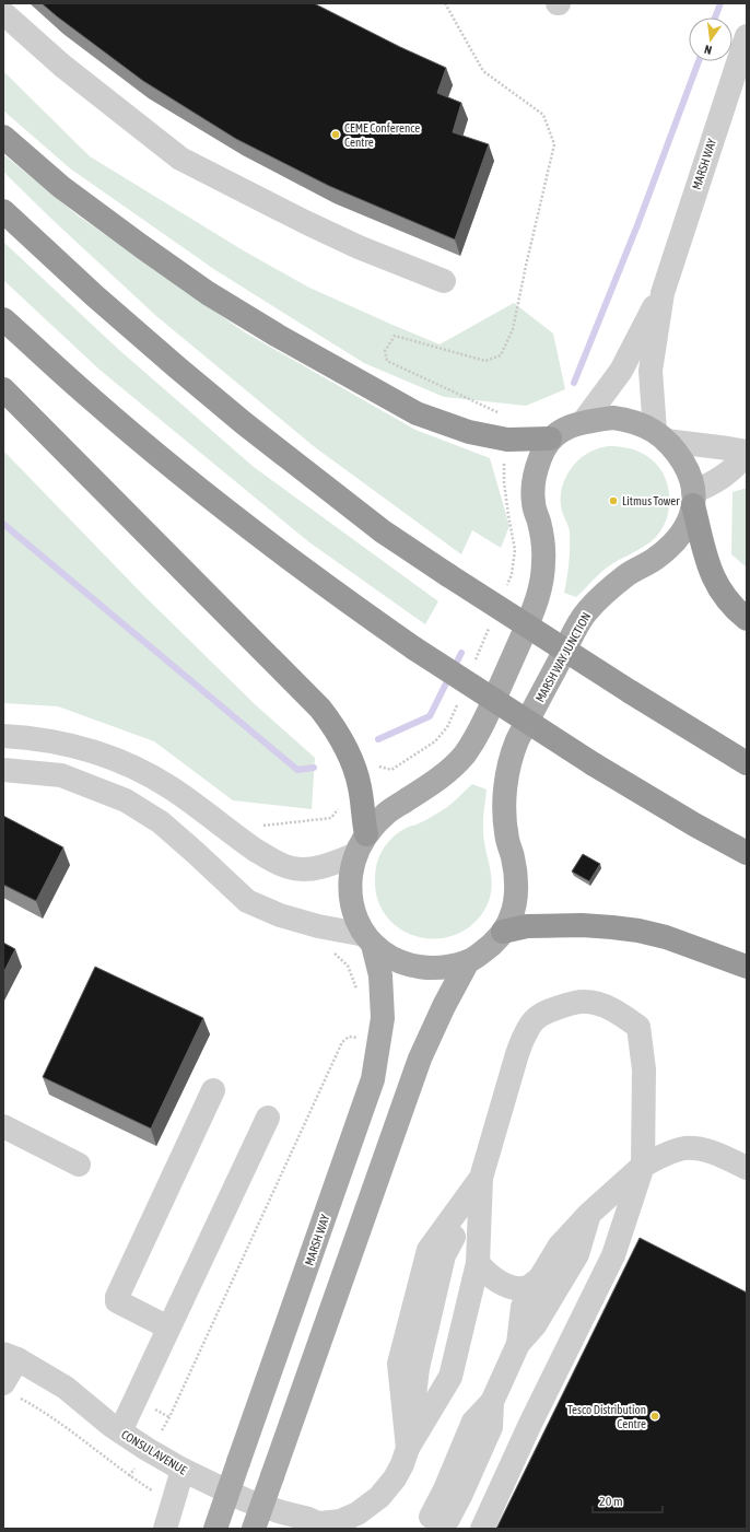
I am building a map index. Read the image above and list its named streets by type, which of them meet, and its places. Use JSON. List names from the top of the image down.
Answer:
{
  "streets": {
    "main road": ["MARSH WAY", "MARSH WAY JUNCTION"],
    "street": ["CONSUL AVENUE"]
  },
  "crossings": [
    ["MARSH WAY", "MARSH WAY JUNCTION"]
  ],
  "places": ["CEME Conference Centre", "Litmus Tower", "Tesco Distribution Centre"],
  "scale_bar": "20 m",
  "north": "bottom"
}
